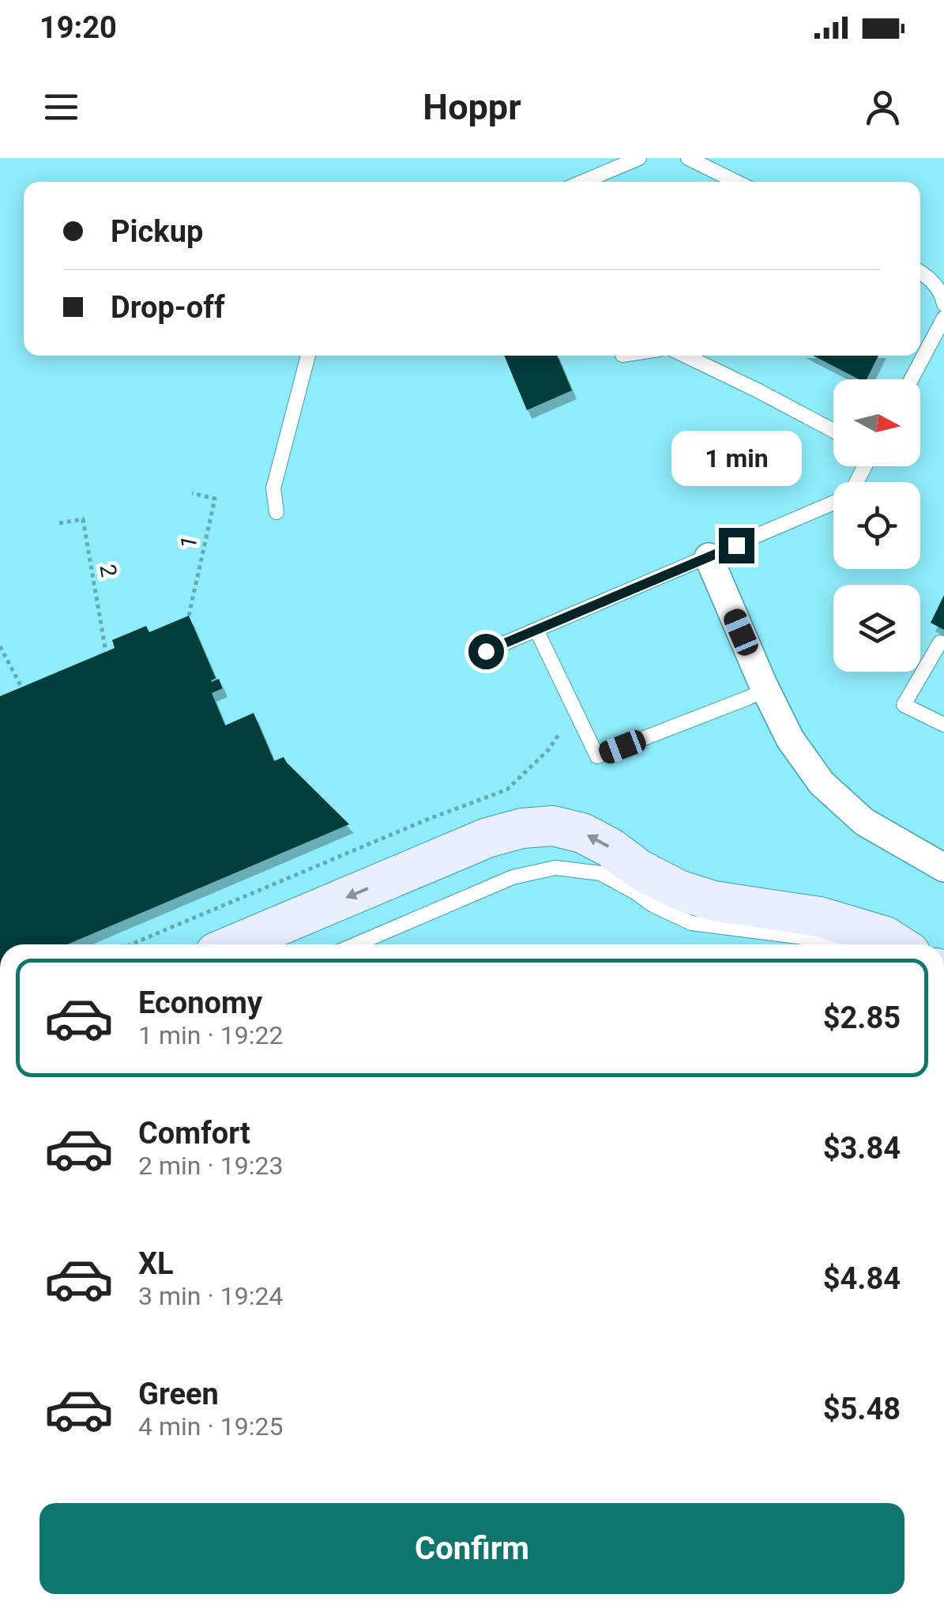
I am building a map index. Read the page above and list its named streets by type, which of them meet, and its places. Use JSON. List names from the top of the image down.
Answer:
{
  "streets": {
    "path": ["1", "2"]
  },
  "north": "right",
  "page": {
    "status": "19:20",
    "header": "Hoppr",
    "banner": ["Pickup", "Drop-off"],
    "bubble": "1 min",
    "list": [
      {
        "name": "Economy",
        "note": "1 min · 19:22",
        "value": "$2.85"
      },
      {
        "name": "Comfort",
        "note": "2 min · 19:23",
        "value": "$3.84"
      },
      {
        "name": "XL",
        "note": "3 min · 19:24",
        "value": "$4.84"
      },
      {
        "name": "Green",
        "note": "4 min · 19:25",
        "value": "$5.48"
      }
    ],
    "buttons": "Confirm"
  }
}
